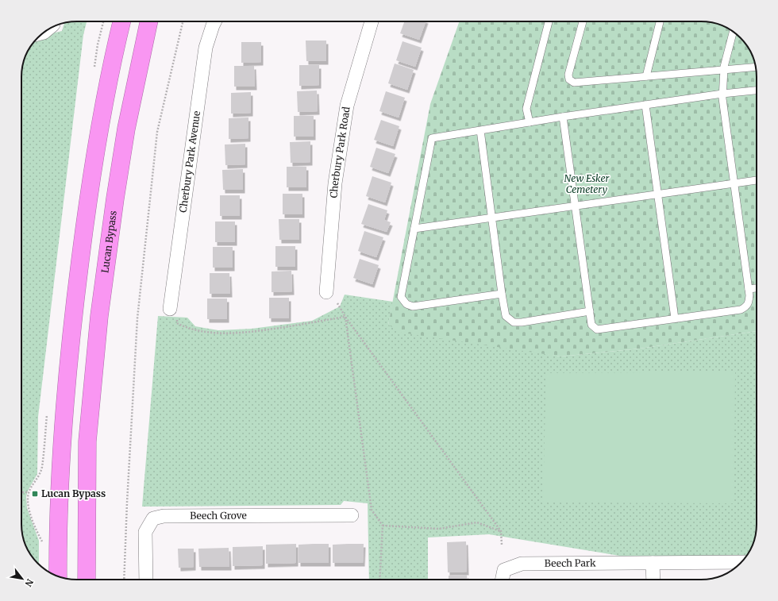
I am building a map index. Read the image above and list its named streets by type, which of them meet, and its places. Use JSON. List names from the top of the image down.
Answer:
{
  "streets": {
    "highway": ["Lucan Bypass"],
    "street": [
      "Cherbury Park Road",
      "Cherbury Park Avenue",
      "Beech Grove",
      "Beech Park"
    ]
  },
  "parks": ["New Esker Cemetery"],
  "places": {
    "transit": ["Lucan Bypass"]
  },
  "north": "bottom right"
}
